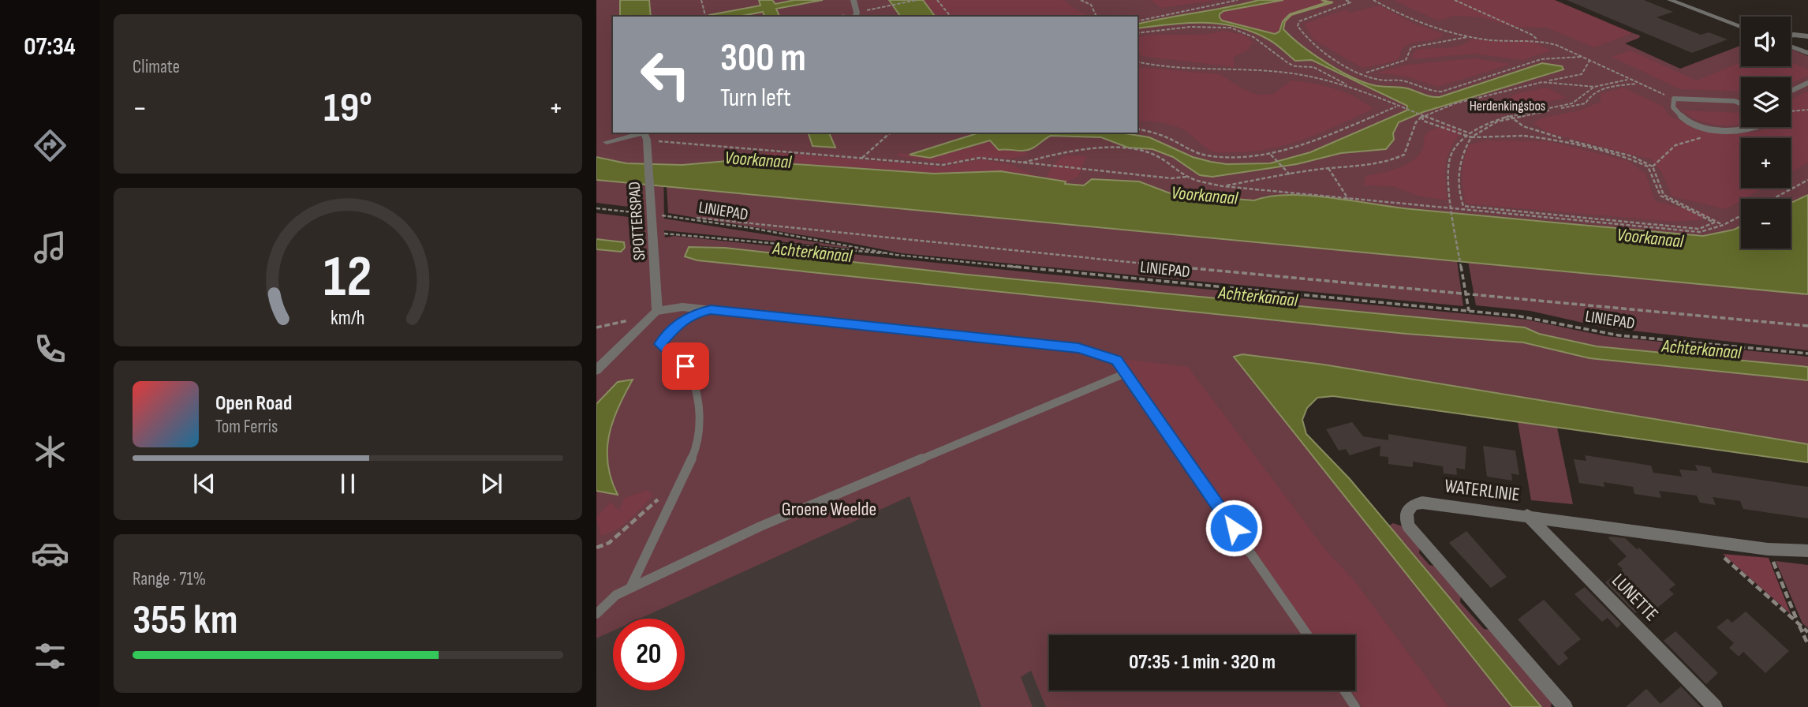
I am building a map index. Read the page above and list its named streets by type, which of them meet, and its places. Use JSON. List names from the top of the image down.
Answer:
{
  "streets": {
    "street": ["SPOTTERSPAD", "WATERLINIE", "LUNETTE"],
    "path": ["LINIEPAD"]
  },
  "crossings": [
    ["WATERLINIE", "LUNETTE"]
  ],
  "water": ["Voorkanaal", "Achterkanaal"],
  "parks": ["Herdenkingsbos", "Groene Weelde"],
  "page": {
    "tabs": "07:34",
    "tile": [
      "Climate",
      ["Range · 71%", "355 km"]
    ],
    "map_buttons": ["+", "−"],
    "turn": ["300 m", "Turn left"],
    "heat": ["−", "19°", "+"],
    "song": ["Open Road", "Tom Ferris"],
    "limit": "20",
    "trip": "07:35 · 1 min · 320 m",
    "gauge": ["12", "km/h"]
  }
}
